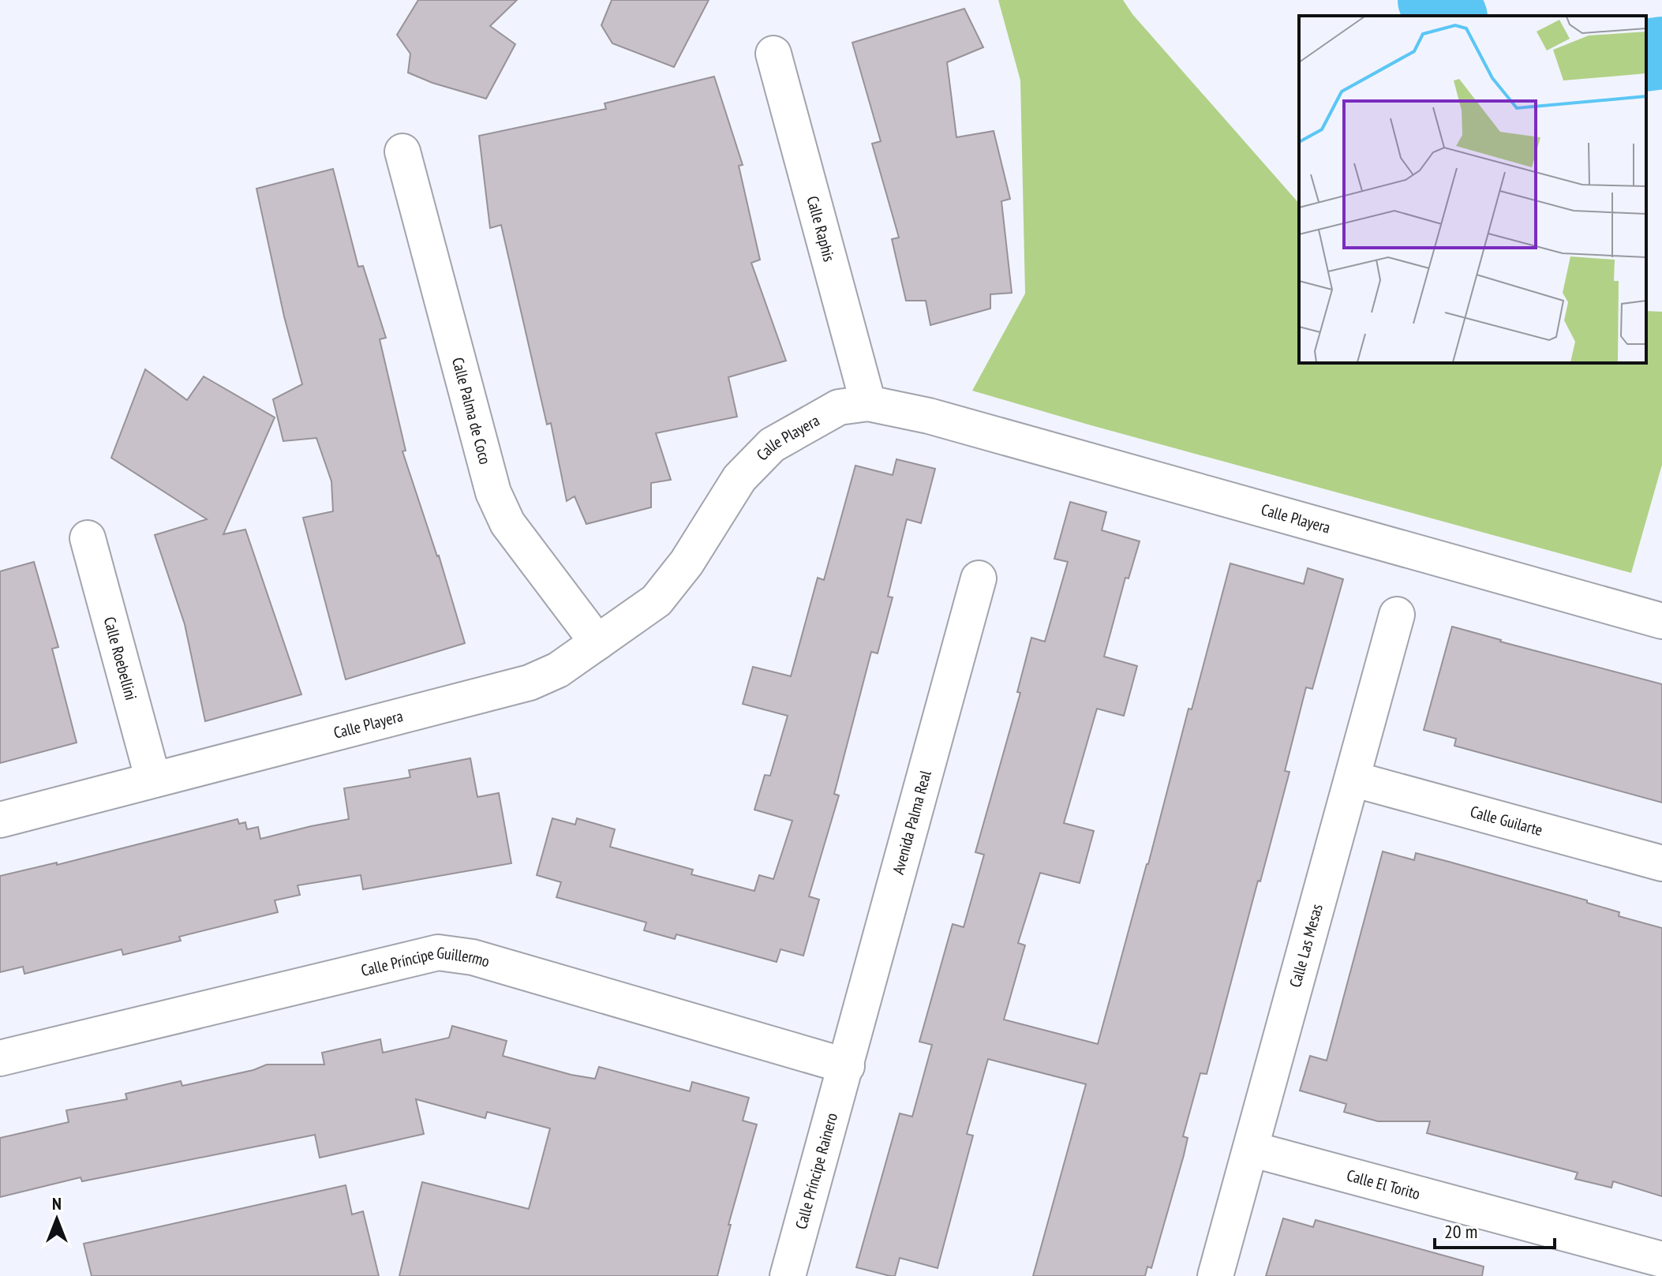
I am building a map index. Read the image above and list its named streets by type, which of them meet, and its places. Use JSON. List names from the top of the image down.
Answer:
{
  "streets": {
    "street": [
      "Calle Raphis",
      "Calle Palma de Coco",
      "Calle Playera",
      "Calle Roebellini",
      "Calle Guilarte",
      "Avenida Palma Real",
      "Calle Las Mesas",
      "Calle Príncipe Guillermo",
      "Calle Príncipe Rainero",
      "Calle El Torito"
    ]
  },
  "crossings": [
    ["Calle Raphis", "Calle Playera"],
    ["Calle Palma de Coco", "Calle Playera"],
    ["Calle Playera", "Calle Roebellini"],
    ["Calle Guilarte", "Calle Las Mesas"],
    ["Avenida Palma Real", "Calle Príncipe Guillermo"],
    ["Avenida Palma Real", "Calle Príncipe Rainero"],
    ["Calle Las Mesas", "Calle El Torito"],
    ["Calle Príncipe Guillermo", "Calle Príncipe Rainero"]
  ],
  "scale_bar": "20 m",
  "north": "top"
}
